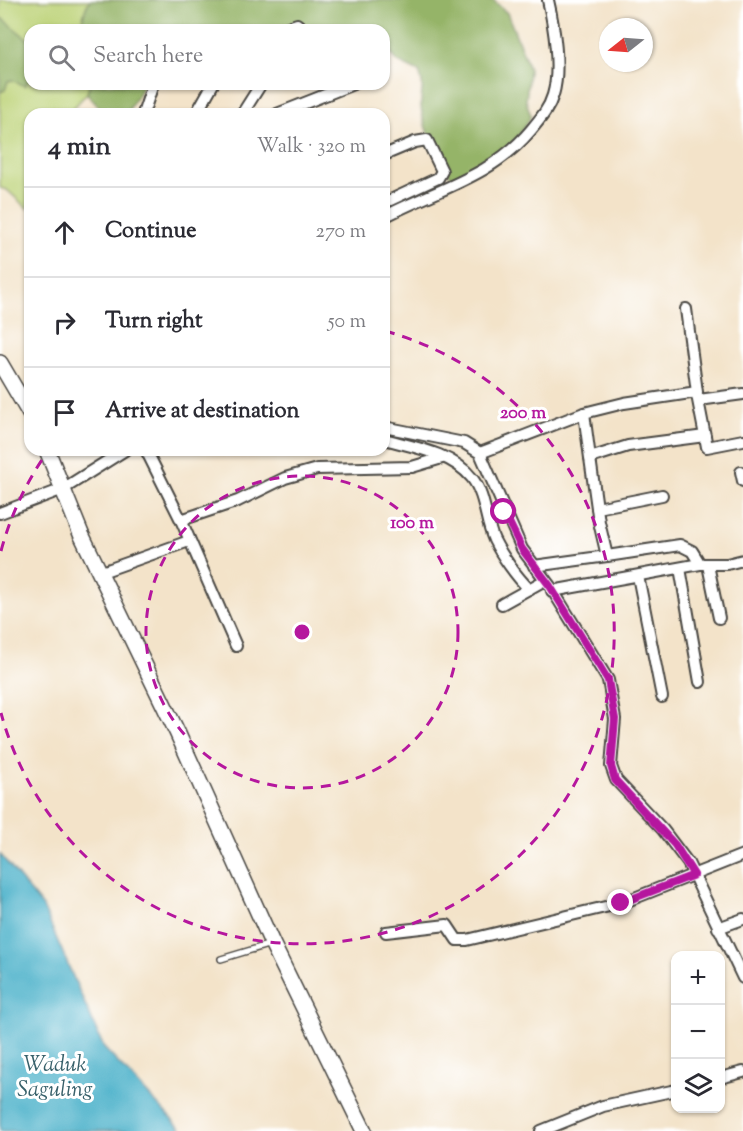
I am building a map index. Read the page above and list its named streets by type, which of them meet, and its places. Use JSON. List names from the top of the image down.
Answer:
{
  "water": ["Waduk Saguling"],
  "north": "left",
  "page": {
    "search": "Search here",
    "heading": ["4 min", "Walk · 320 m"],
    "list": [
      ["Continue", "270 m"],
      ["Turn right", "50 m"],
      "Arrive at destination"
    ],
    "map_buttons": ["+", "−"]
  },
  "rings": ["200 m", "100 m"]
}
